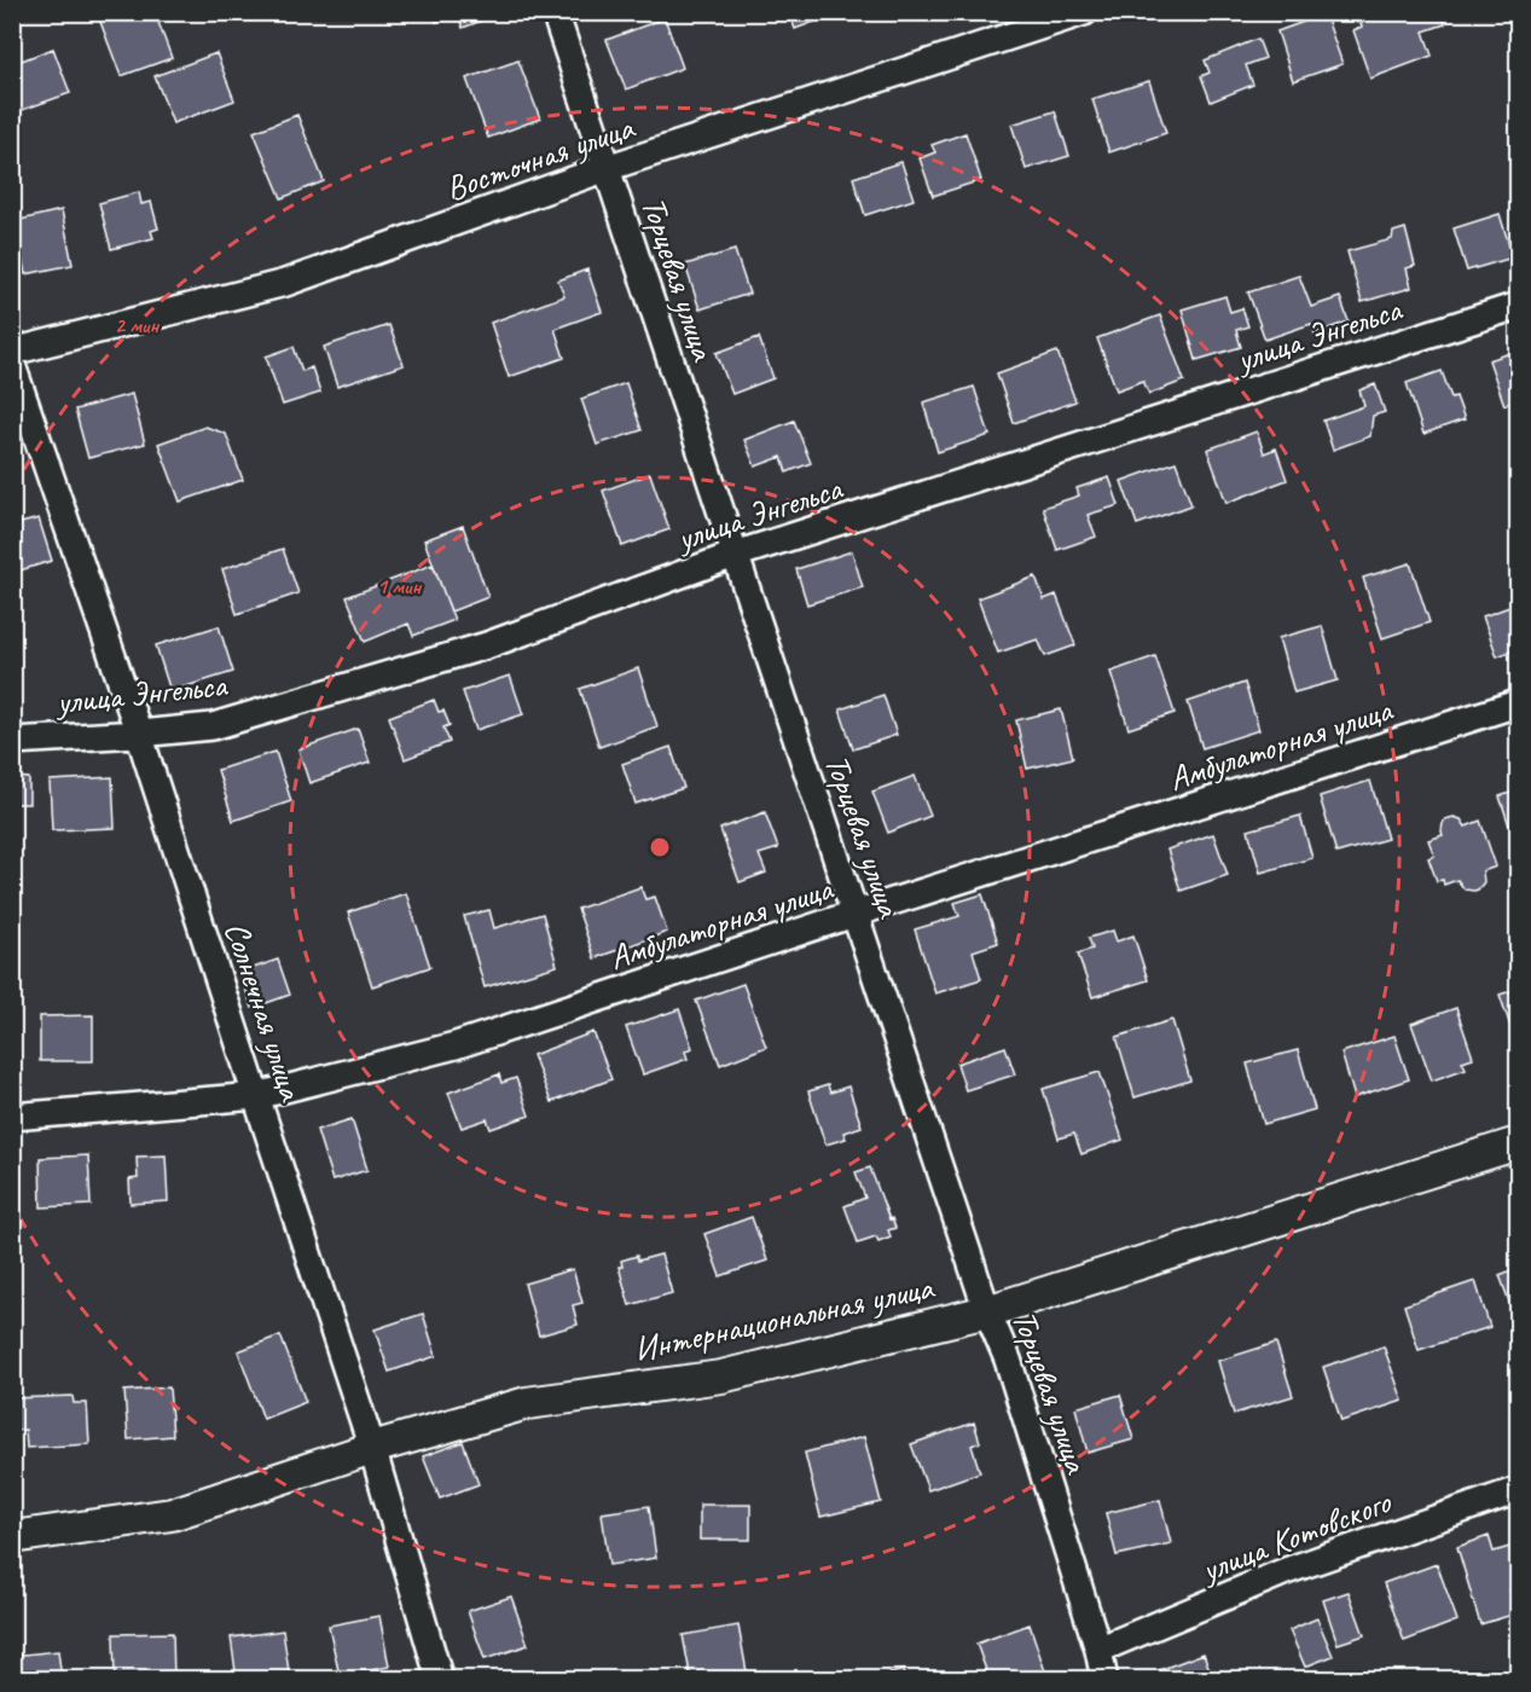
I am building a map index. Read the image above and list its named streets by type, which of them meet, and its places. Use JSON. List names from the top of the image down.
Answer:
{
  "streets": {
    "street": [
      "Восточная улица",
      "Торцевая улица",
      "улица Энгельса",
      "Амбулаторная улица",
      "Солнечная улица",
      "Интернациональная улица",
      "улица Котовского"
    ]
  },
  "crossings": [
    ["Восточная улица", "Торцевая улица"],
    ["Торцевая улица", "улица Энгельса"],
    ["Торцевая улица", "Амбулаторная улица"],
    ["Торцевая улица", "Интернациональная улица"],
    ["Торцевая улица", "улица Котовского"],
    ["улица Энгельса", "Солнечная улица"],
    ["Амбулаторная улица", "Солнечная улица"],
    ["Солнечная улица", "Интернациональная улица"]
  ],
  "rings": ["2 мин", "1 мин"]
}
